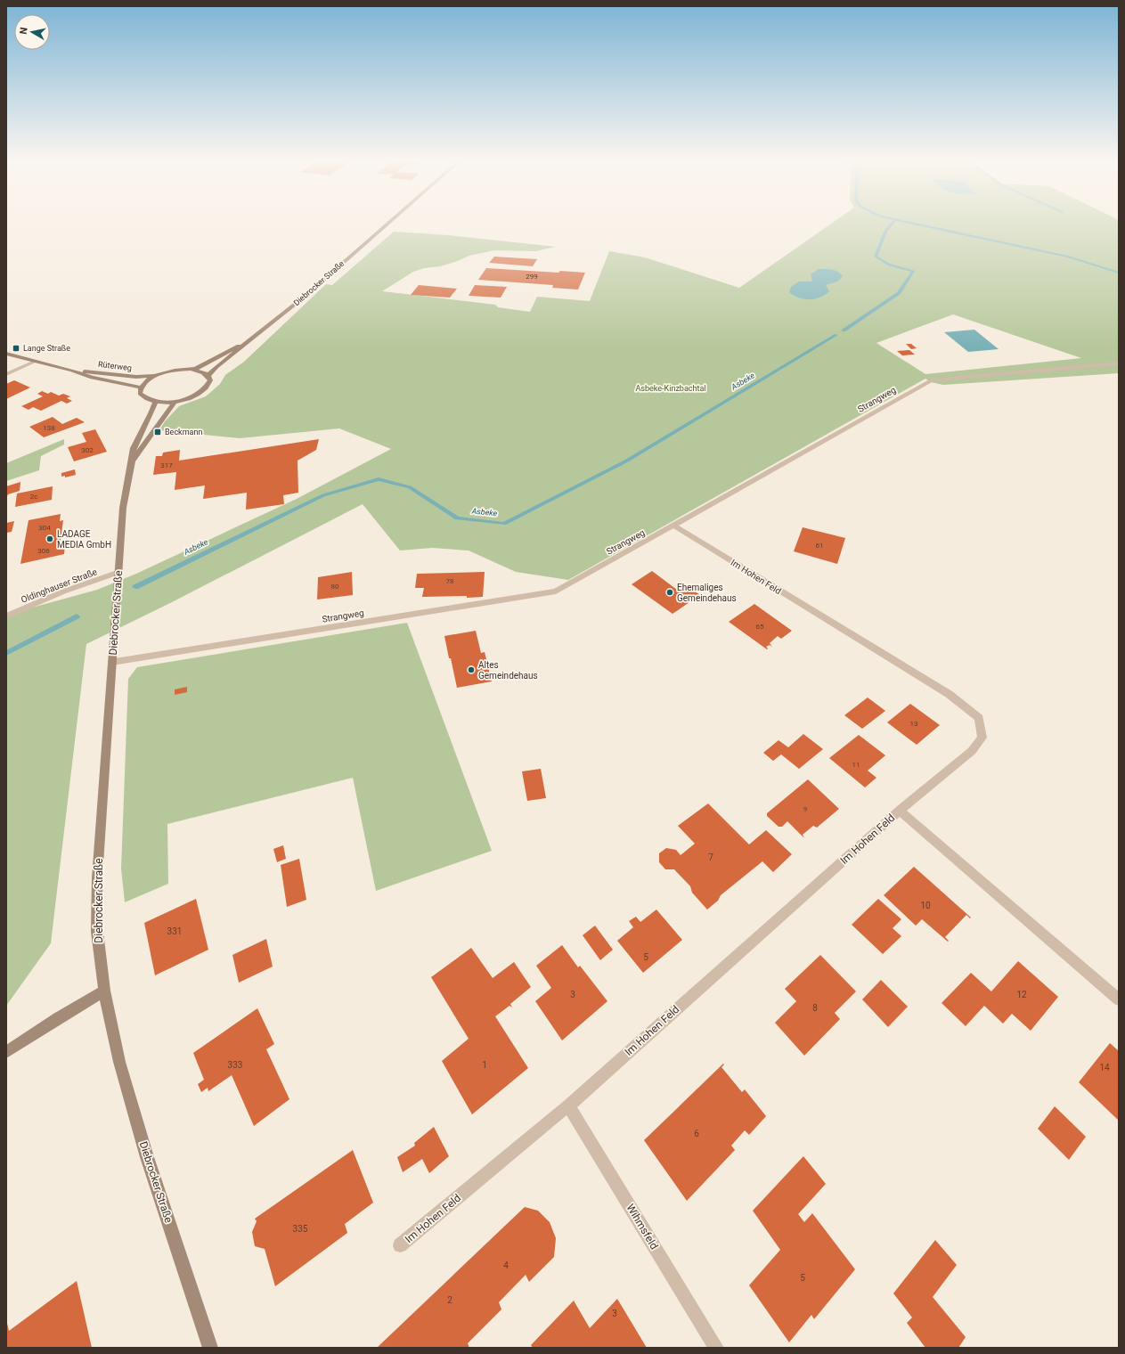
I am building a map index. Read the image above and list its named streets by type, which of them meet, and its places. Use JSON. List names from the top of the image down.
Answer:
{
  "streets": {
    "main road": ["Diebrocker Straße", "Rüterweg"],
    "street": [
      "Strangweg",
      "Im Hohen Feld",
      "Oldinghauser Straße",
      "Wihmsfeld"
    ]
  },
  "crossings": [
    ["Diebrocker Straße", "Strangweg"],
    ["Diebrocker Straße", "Oldinghauser Straße"],
    ["Strangweg", "Im Hohen Feld"],
    ["Im Hohen Feld", "Wihmsfeld"]
  ],
  "water": ["Asbeke"],
  "parks": ["Asbeke-Kinzbachtal"],
  "places": {
    "transit": ["Lange Straße", "Beckmann"],
    "other": ["LADAGE MEDIA GmbH", "Ehemaliges Gemeindehaus", "Altes Gemeindehaus"]
  },
  "house_numbers": [
    "299",
    "138",
    "302",
    "317",
    "2c",
    "304",
    "61",
    "306",
    "78",
    "80",
    "65",
    "13",
    "11",
    "9",
    "7",
    "10",
    "331",
    "5",
    "3",
    "12",
    "8",
    "333",
    "1",
    "14",
    "6",
    "335",
    "4",
    "5",
    "2",
    "3"
  ],
  "north": "left"
}
